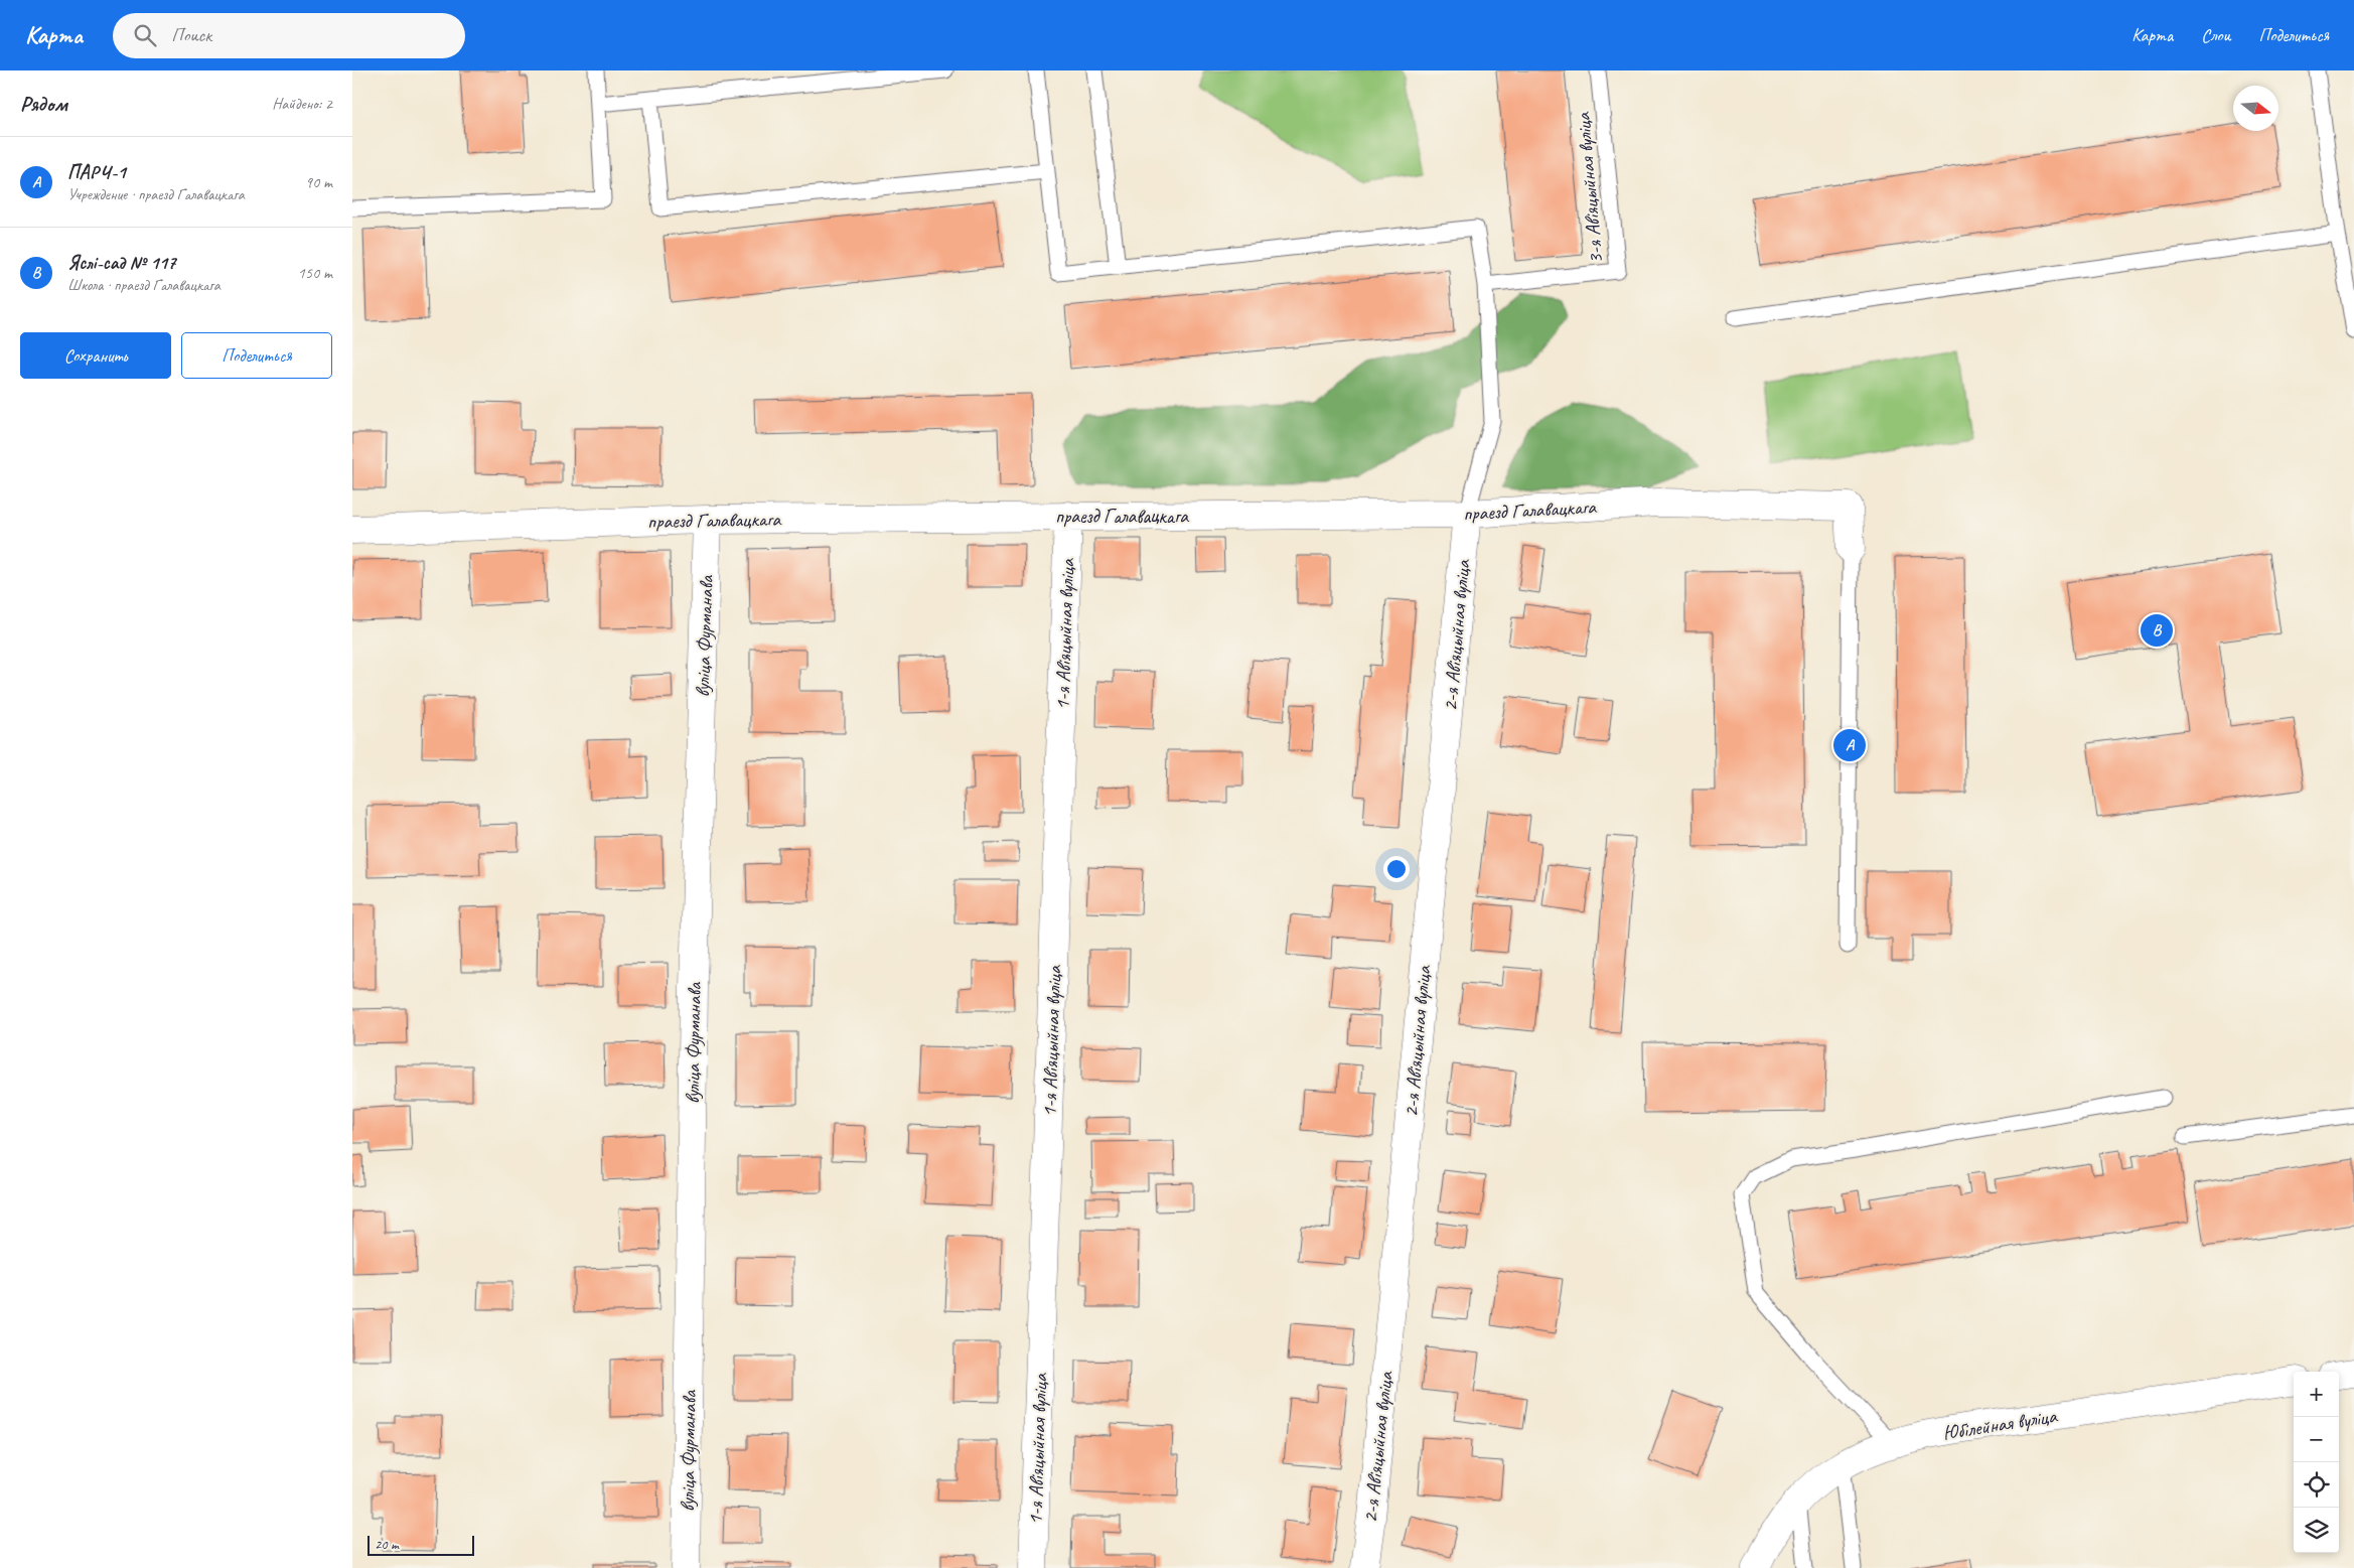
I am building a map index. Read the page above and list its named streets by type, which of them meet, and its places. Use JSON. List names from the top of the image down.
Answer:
{
  "streets": {
    "street": [
      "праезд Галавацкага",
      "1-я Авіяцыйная вуліца",
      "2-я Авіяцыйная вуліца",
      "вуліца Фурманава",
      "Юбілейная вуліца"
    ],
    "lane": ["3-я Авіяцыйная вуліца"]
  },
  "crossings": [
    ["праезд Галавацкага", "1-я Авіяцыйная вуліца"],
    ["праезд Галавацкага", "2-я Авіяцыйная вуліца"],
    ["праезд Галавацкага", "вуліца Фурманава"]
  ],
  "scale_bar": "20 m",
  "north": "right",
  "page": {
    "header": "Карта",
    "search": "Поиск",
    "nav": ["Карта", "Слои", "Поделиться"],
    "heading": ["Рядом", "Найдено: 2"],
    "list": [
      {
        "mark": "A",
        "name": "ПАРЧ-1",
        "note": "Учреждение · праезд Галавацкага",
        "value": "90 m"
      },
      {
        "mark": "B",
        "name": "Яслі-сад № 117",
        "note": "Школа · праезд Галавацкага",
        "value": "150 m"
      }
    ],
    "buttons": ["Сохранить", "Поделиться"],
    "pins": ["B", "A"],
    "map_buttons": ["+", "−"],
    "scale": "20 m"
  }
}
